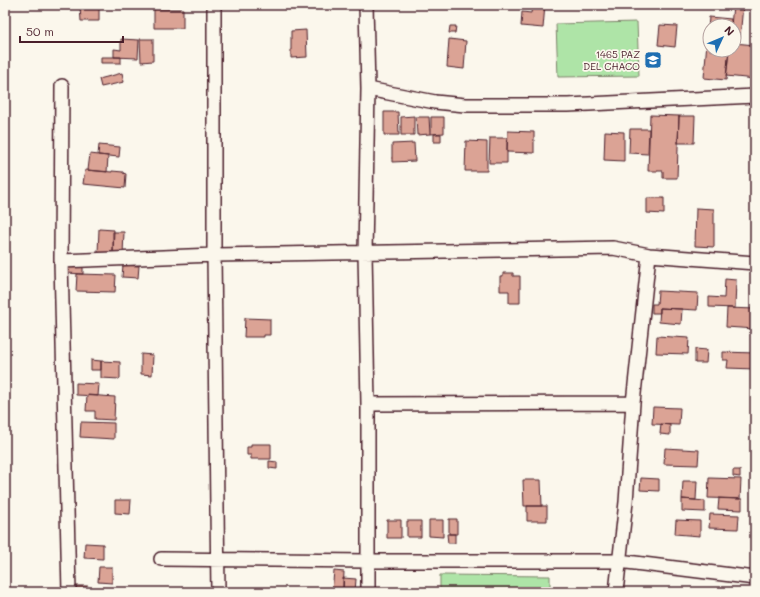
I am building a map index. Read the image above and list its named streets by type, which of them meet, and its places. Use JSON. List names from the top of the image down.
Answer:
{
  "places": {
    "school or university": ["1465 PAZ DEL CHACO"]
  },
  "scale_bar": "50 m",
  "north": "top right"
}
